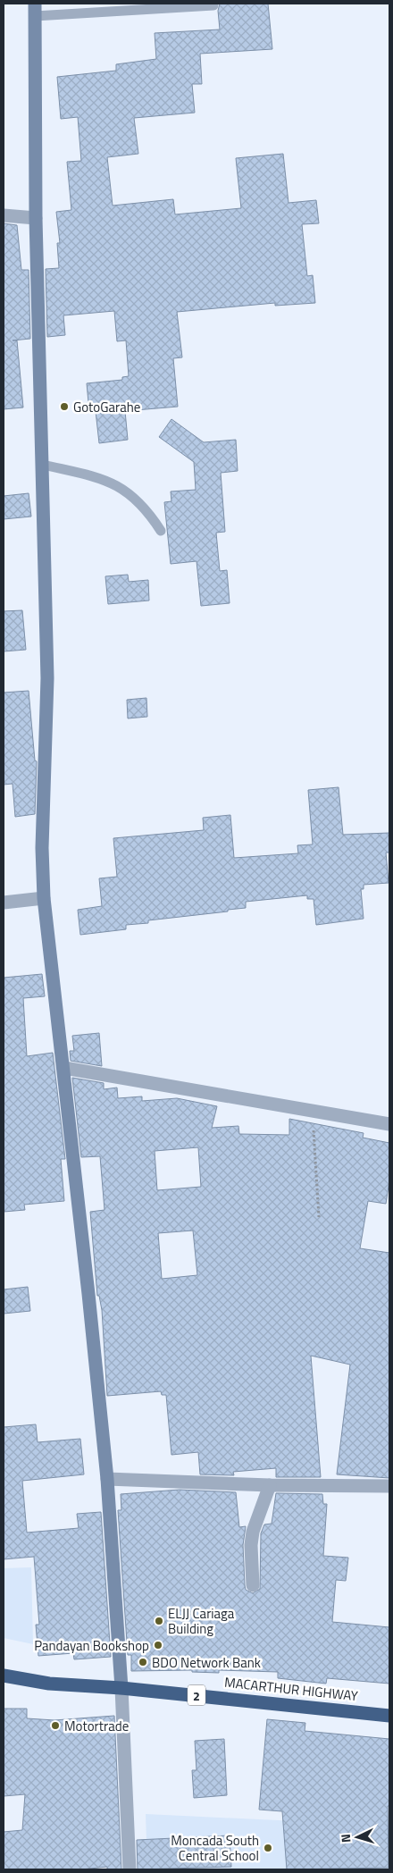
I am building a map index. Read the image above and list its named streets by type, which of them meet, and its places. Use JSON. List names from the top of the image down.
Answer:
{
  "streets": {
    "highway": ["MACARTHUR HIGHWAY", "2"]
  },
  "places": [
    "GotoGarahe",
    "ELJJ Cariaga Building",
    "Pandayan Bookshop",
    "BDO Network Bank",
    "Motortrade",
    "Moncada South Central School"
  ],
  "north": "left"
}
